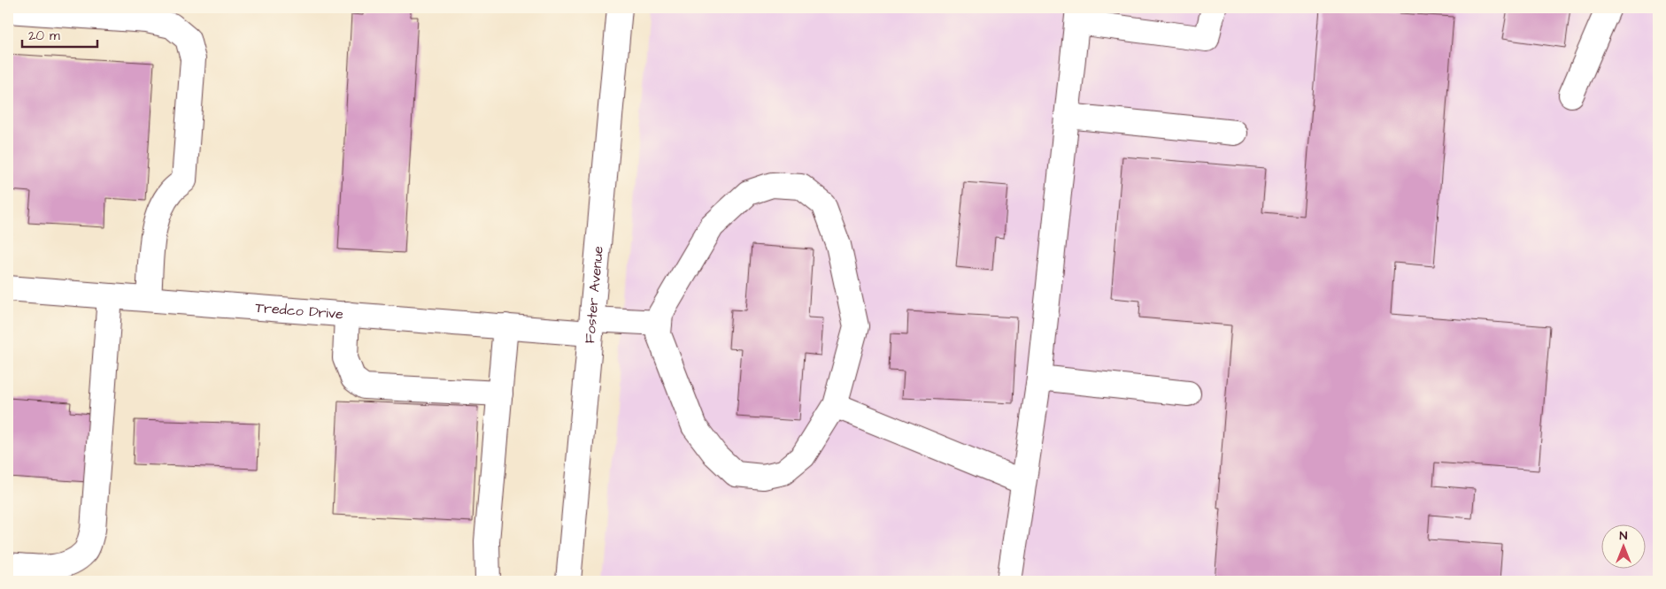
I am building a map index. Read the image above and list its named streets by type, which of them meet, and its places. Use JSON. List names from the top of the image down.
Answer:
{
  "streets": {
    "street": ["Foster Avenue", "Tredco Drive"]
  },
  "crossings": [
    ["Foster Avenue", "Tredco Drive"]
  ],
  "scale_bar": "20 m",
  "north": "top"
}
